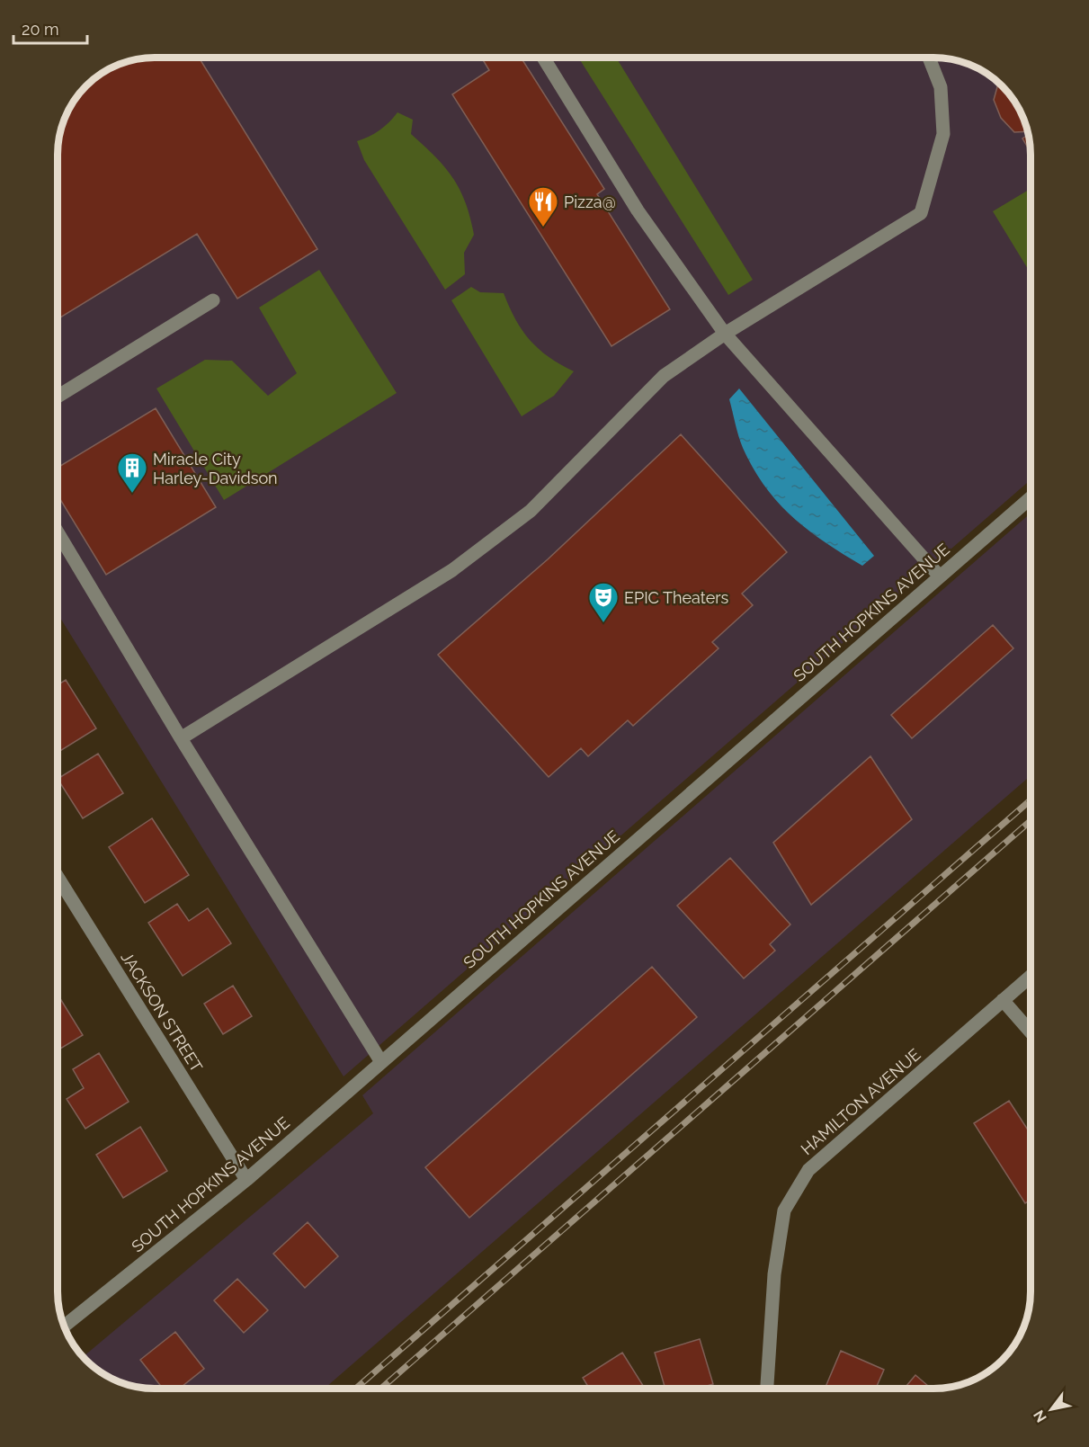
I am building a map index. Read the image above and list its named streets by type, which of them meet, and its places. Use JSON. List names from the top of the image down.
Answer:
{
  "streets": {
    "street": ["SOUTH HOPKINS AVENUE", "JACKSON STREET", "HAMILTON AVENUE"]
  },
  "crossings": [
    ["SOUTH HOPKINS AVENUE", "JACKSON STREET"]
  ],
  "places": {
    "restaurant": ["Pizza@"],
    "building": ["Miracle City Harley-Davidson"],
    "theatre": ["EPIC Theaters"]
  },
  "scale_bar": "20 m",
  "north": "bottom left"
}
